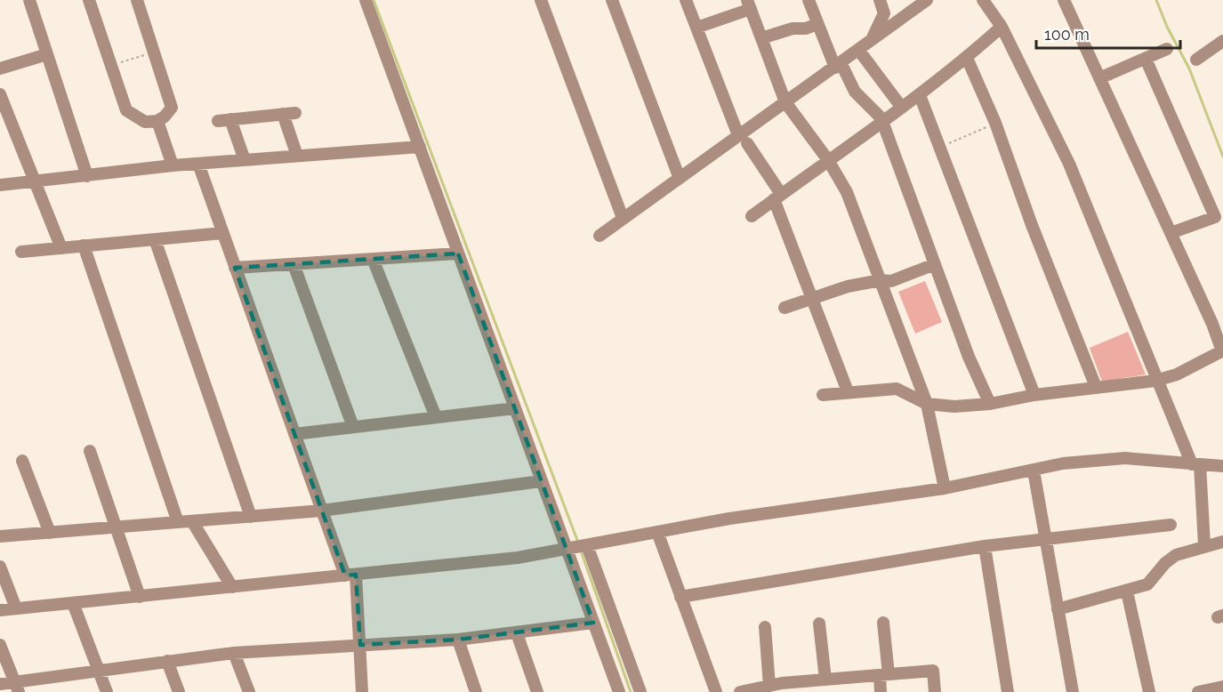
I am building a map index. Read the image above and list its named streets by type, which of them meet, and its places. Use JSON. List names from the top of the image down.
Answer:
{
  "scale_bar": "100 m"
}
